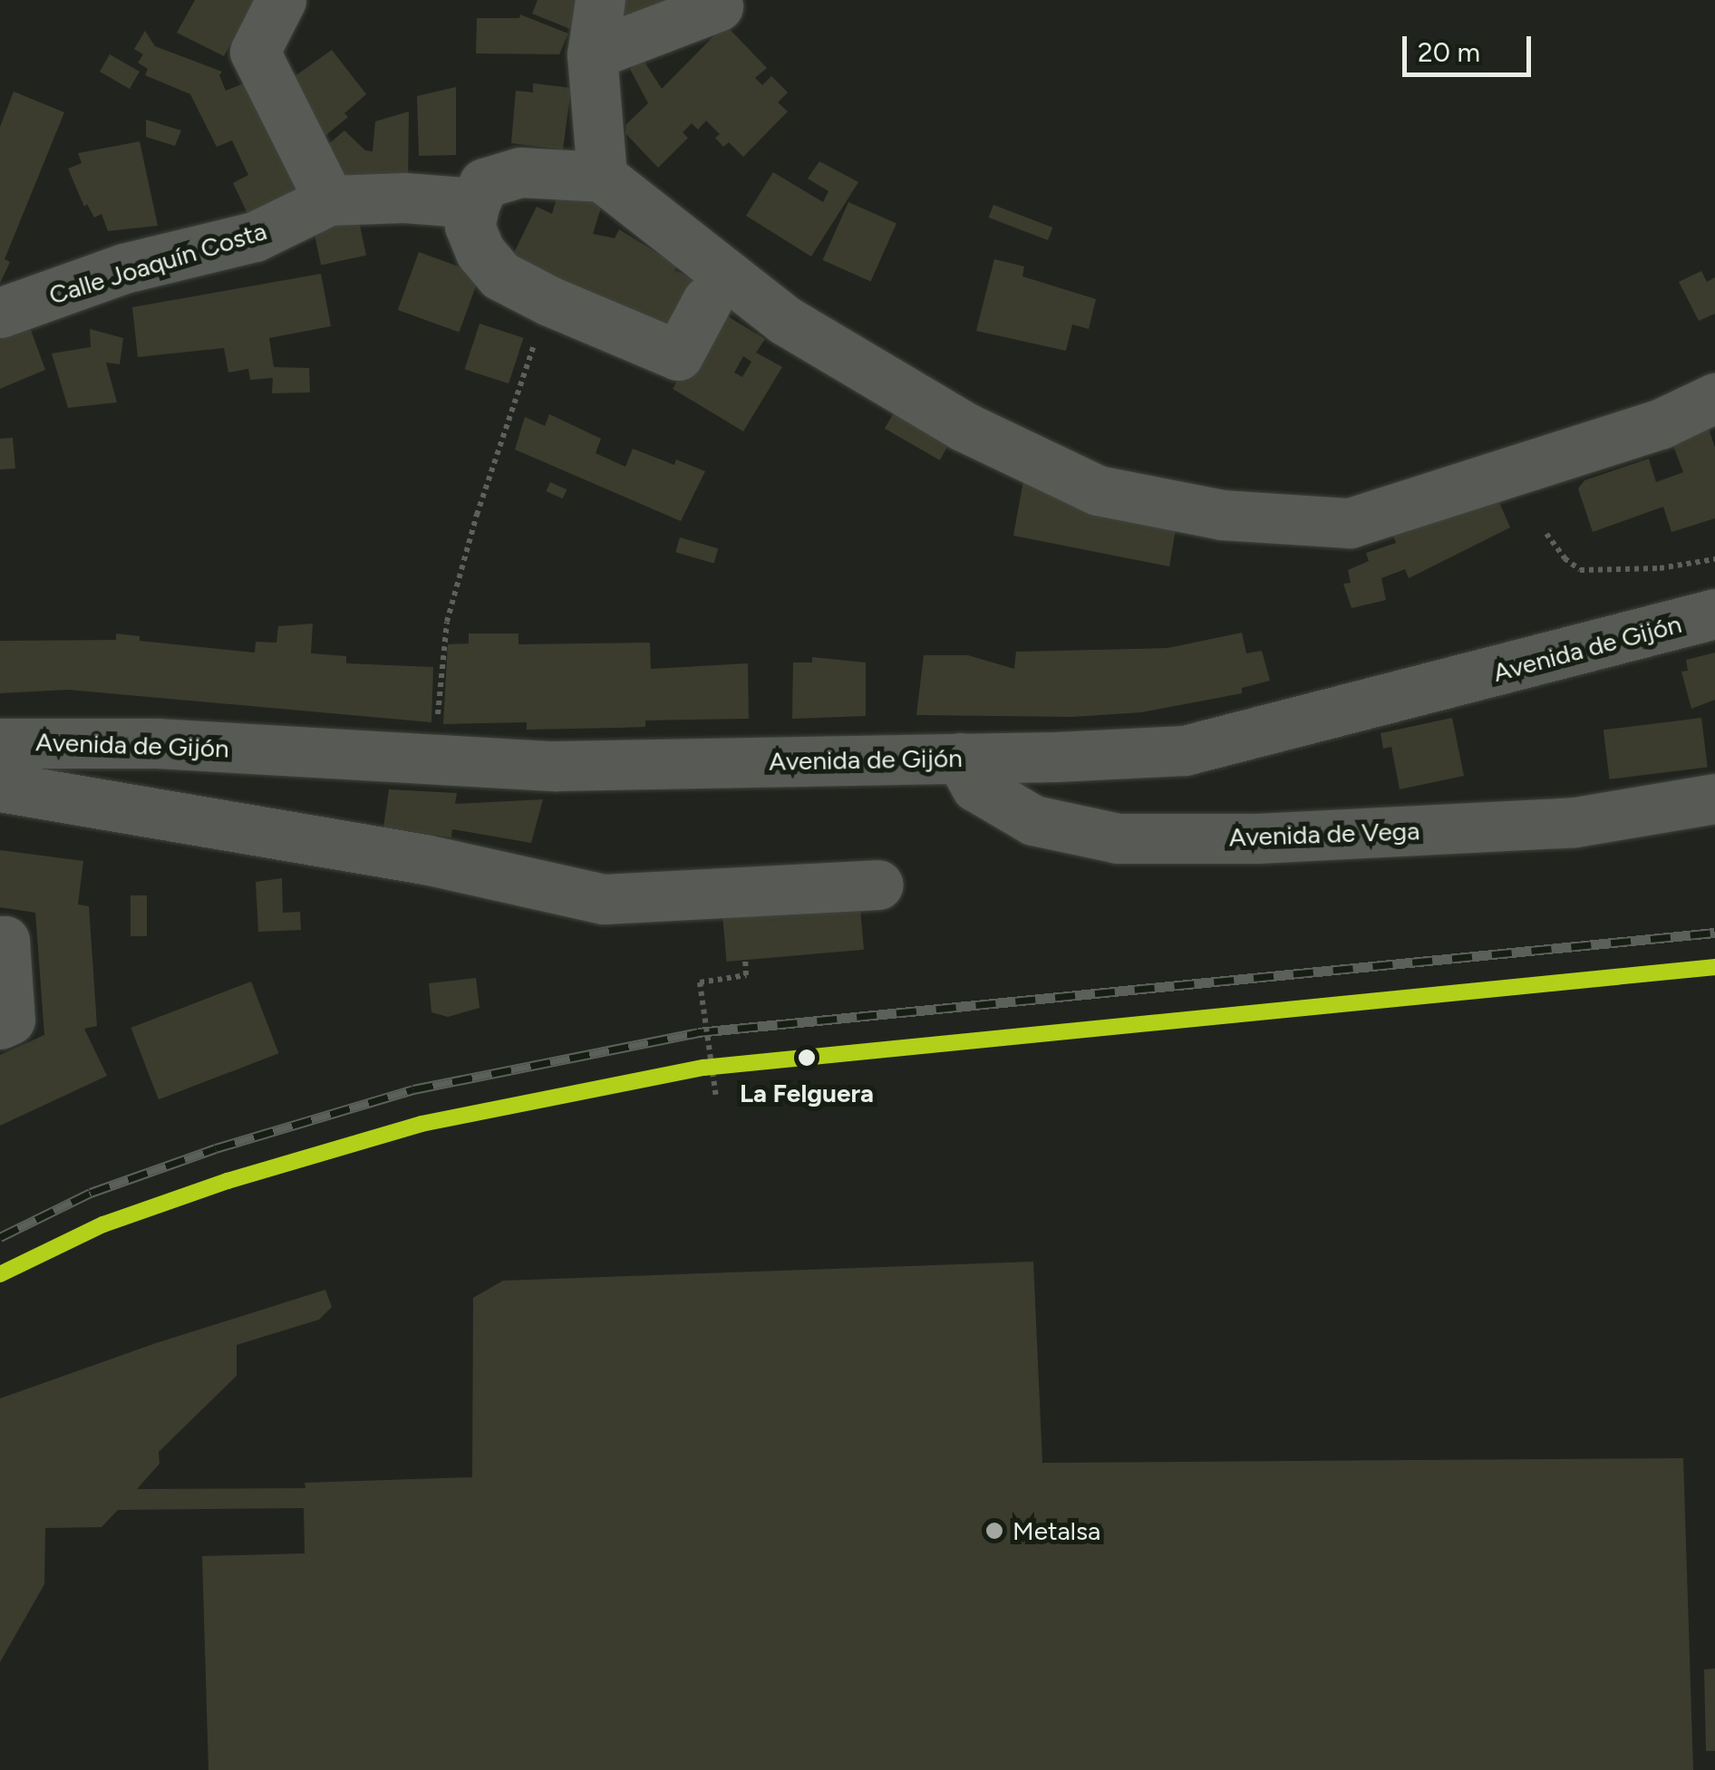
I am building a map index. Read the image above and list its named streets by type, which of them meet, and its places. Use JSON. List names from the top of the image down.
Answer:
{
  "streets": {
    "street": ["Calle Joaquín Costa", "Avenida de Gijón", "Avenida de Vega"]
  },
  "crossings": [
    ["Avenida de Gijón", "Avenida de Vega"]
  ],
  "places": ["La Felguera", "Metalsa"],
  "scale_bar": "20 m"
}
